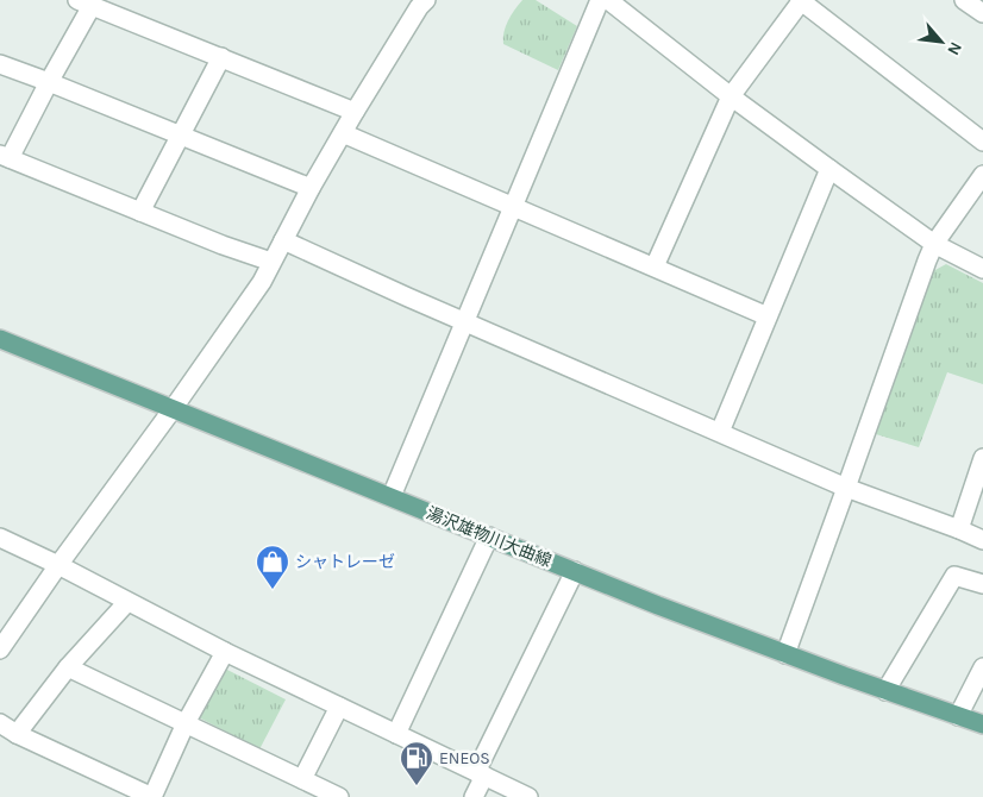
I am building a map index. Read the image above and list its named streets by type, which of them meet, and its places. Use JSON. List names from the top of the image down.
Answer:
{
  "streets": {
    "main road": ["湯沢雄物川大曲線"]
  },
  "places": {
    "shop": ["シャトレーゼ"],
    "fuel station": ["ENEOS"]
  },
  "north": "bottom right"
}
